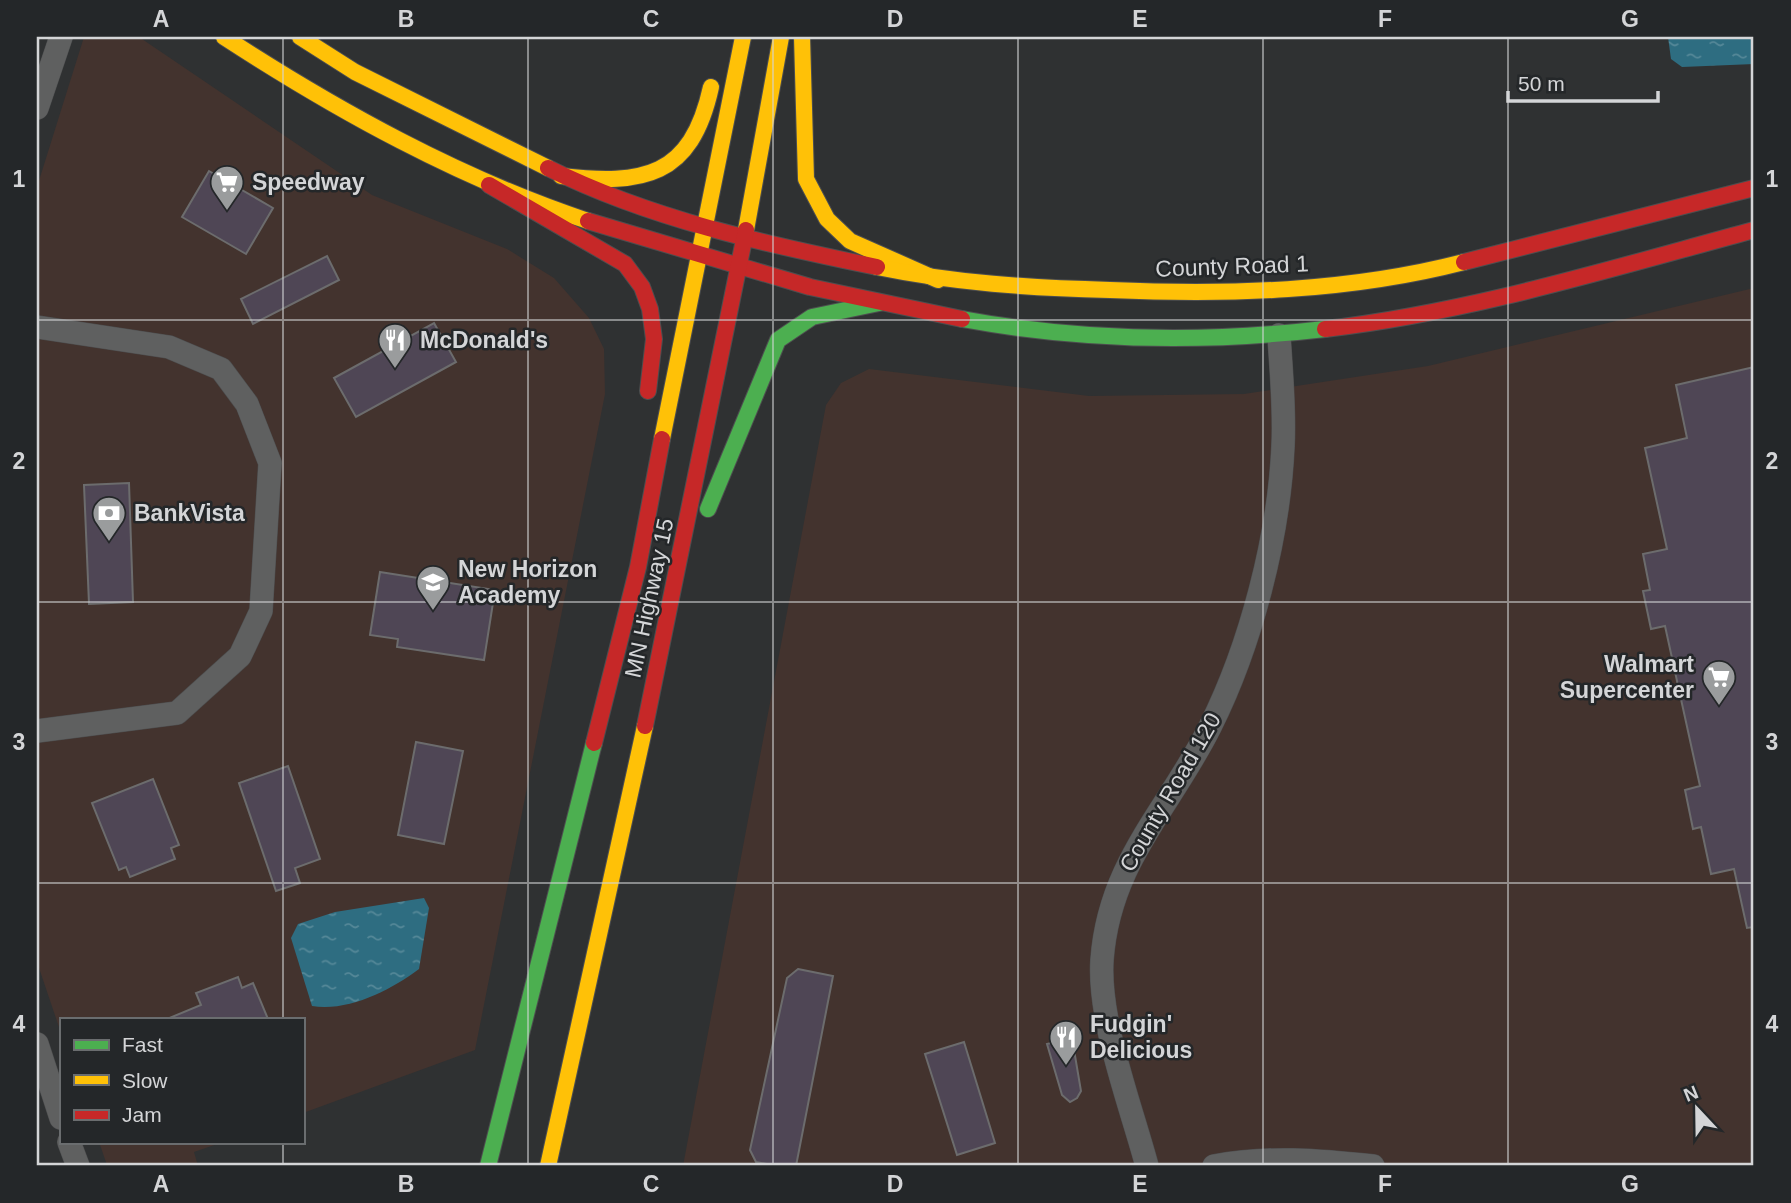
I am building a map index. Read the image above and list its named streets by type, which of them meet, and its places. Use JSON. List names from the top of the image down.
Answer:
{
  "streets": {
    "main road": ["County Road 1", "MN Highway 15"],
    "street": ["County Road 120"]
  },
  "crossings": [
    ["County Road 1", "MN Highway 15"]
  ],
  "places": {
    "supermarket": ["Speedway", "Walmart Supercenter"],
    "restaurant": ["McDonald's", "Fudgin' Delicious"],
    "bank": ["BankVista"],
    "school or university": ["New Horizon Academy"]
  },
  "legend": ["Fast", "Slow", "Jam"],
  "scale_bar": "50 m",
  "north": "top",
  "grid": {
    "columns": [
      "A",
      "B",
      "C",
      "D",
      "E",
      "F",
      "G"
    ],
    "rows": [
      "1",
      "2",
      "3",
      "4"
    ]
  }
}
